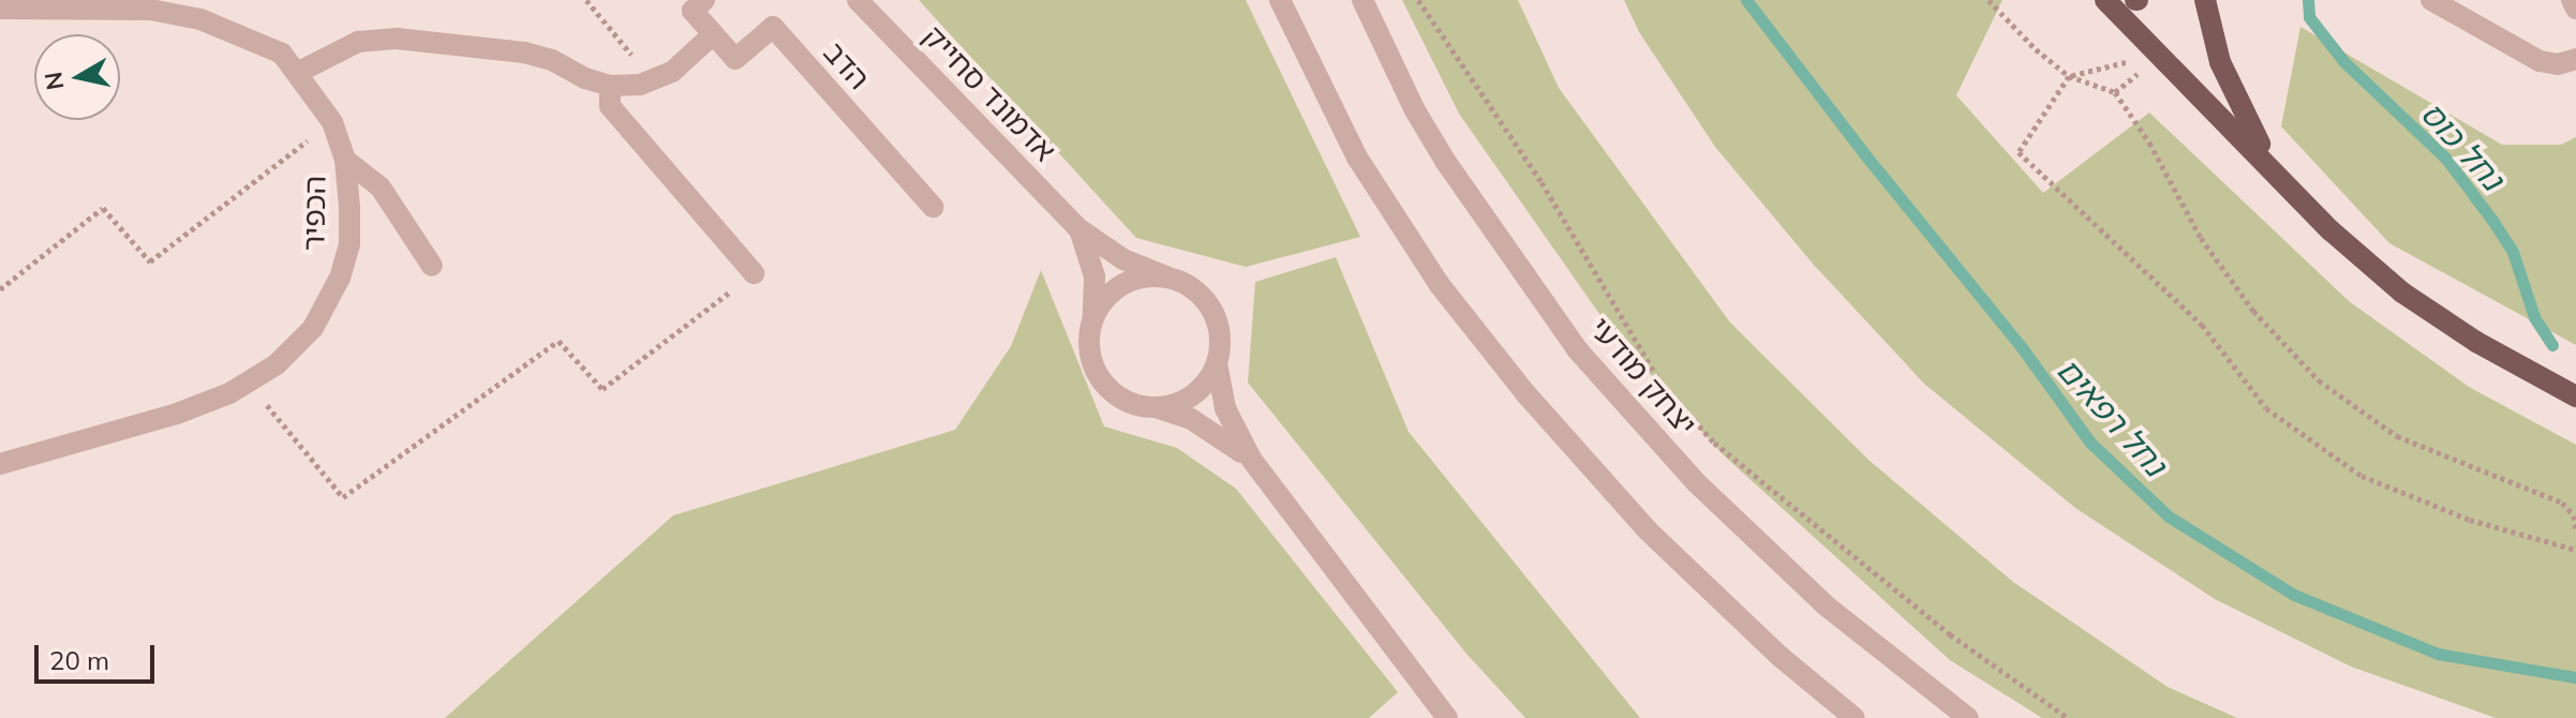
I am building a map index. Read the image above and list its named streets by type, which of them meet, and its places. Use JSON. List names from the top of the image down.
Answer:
{
  "streets": {
    "street": [
      "הדב",
      "אדמונד סחייק",
      "הכפיר",
      "יצחק מודעי"
    ]
  },
  "water": ["נחל כוס", "נחל רפאים"],
  "scale_bar": "20 m",
  "north": "left"
}
